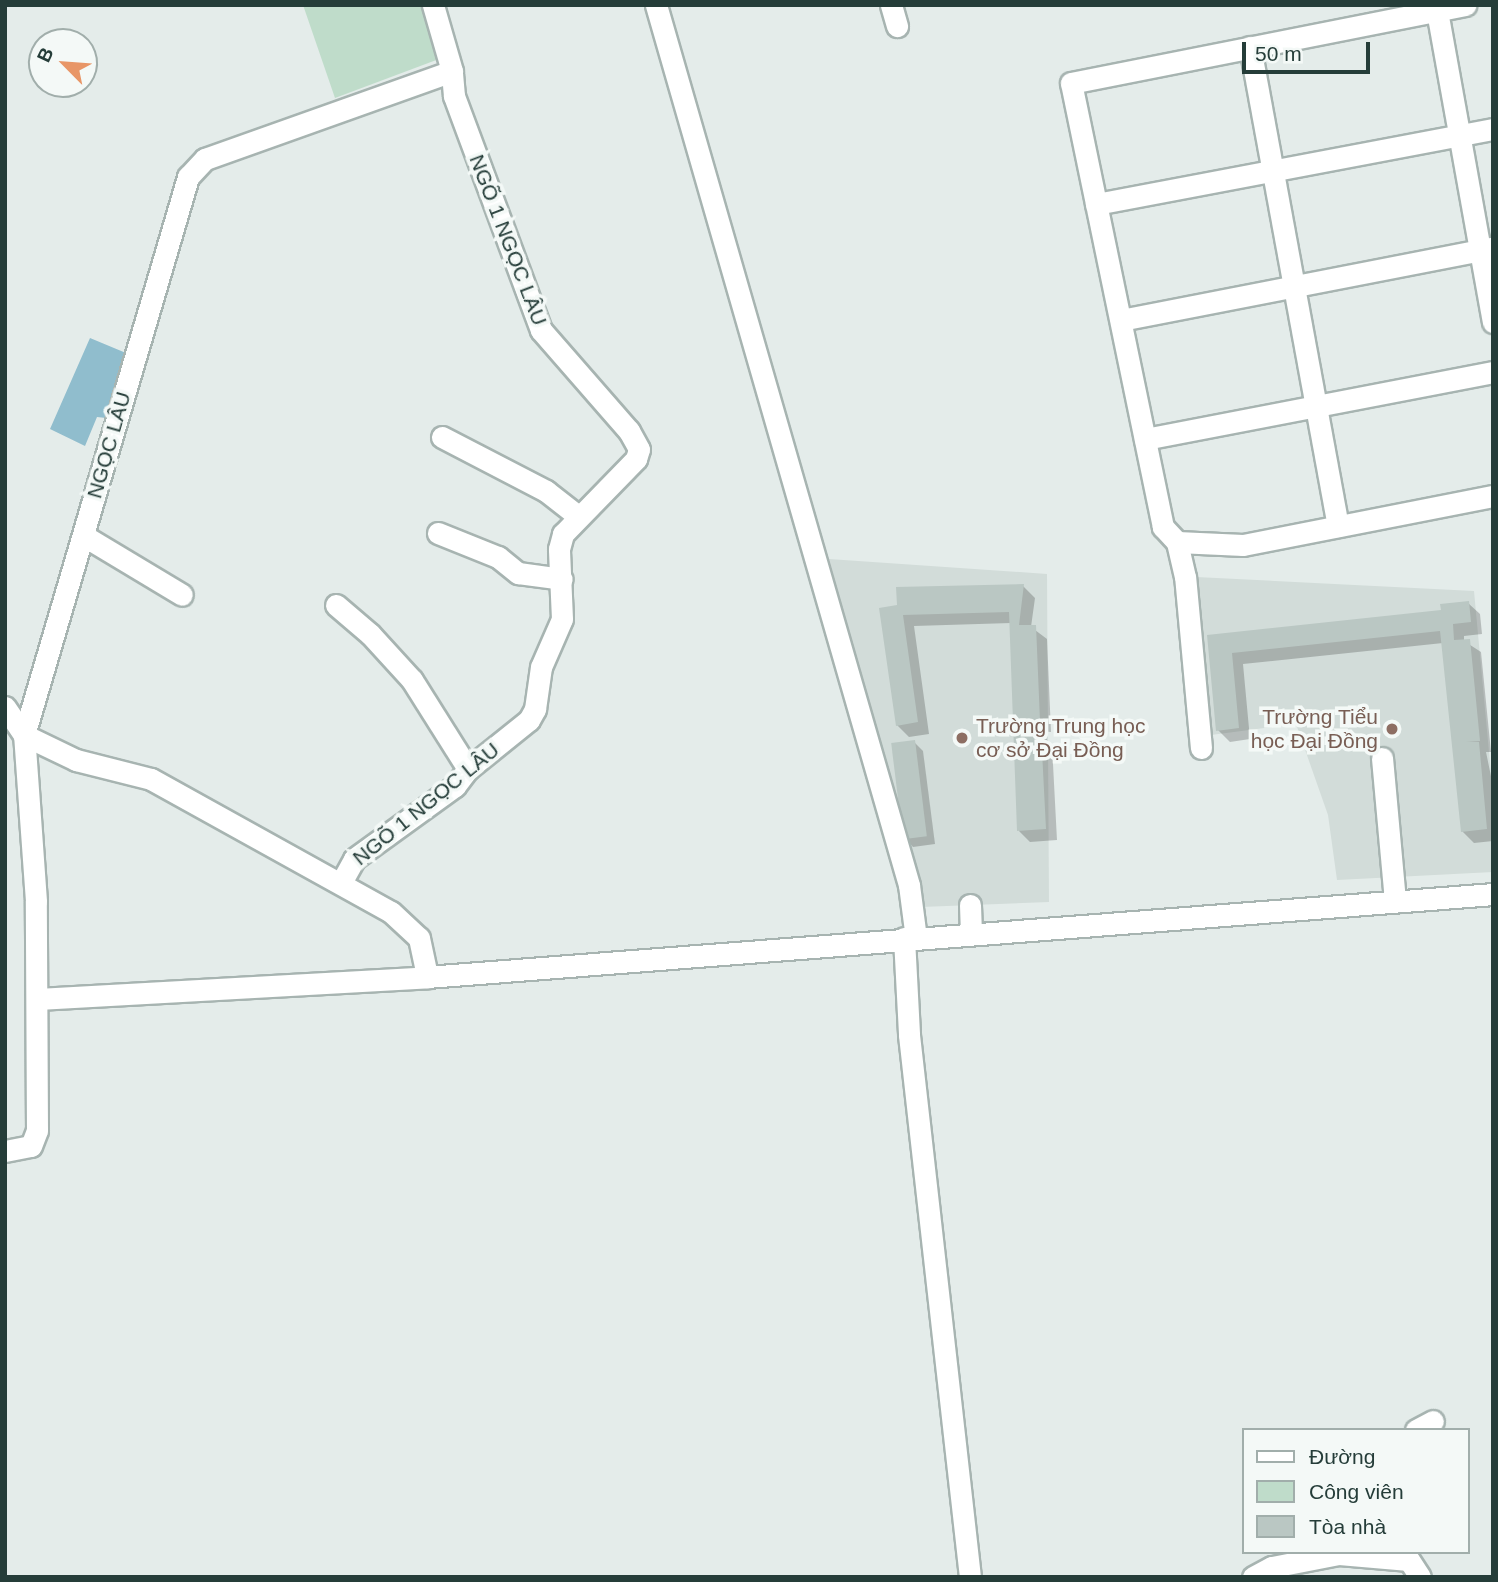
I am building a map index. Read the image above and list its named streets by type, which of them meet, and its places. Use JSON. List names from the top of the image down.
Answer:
{
  "streets": {
    "street": ["NGÕ 1 NGỌC LÂU", "NGỌC LÂU"]
  },
  "crossings": [
    ["NGÕ 1 NGỌC LÂU", "NGỌC LÂU"]
  ],
  "places": ["Trường Tiểu học Đại Đồng", "Trường Trung học cơ sở Đại Đồng"],
  "legend": ["Đường", "Công viên", "Tòa nhà"],
  "scale_bar": "50 m",
  "north": "top left"
}
